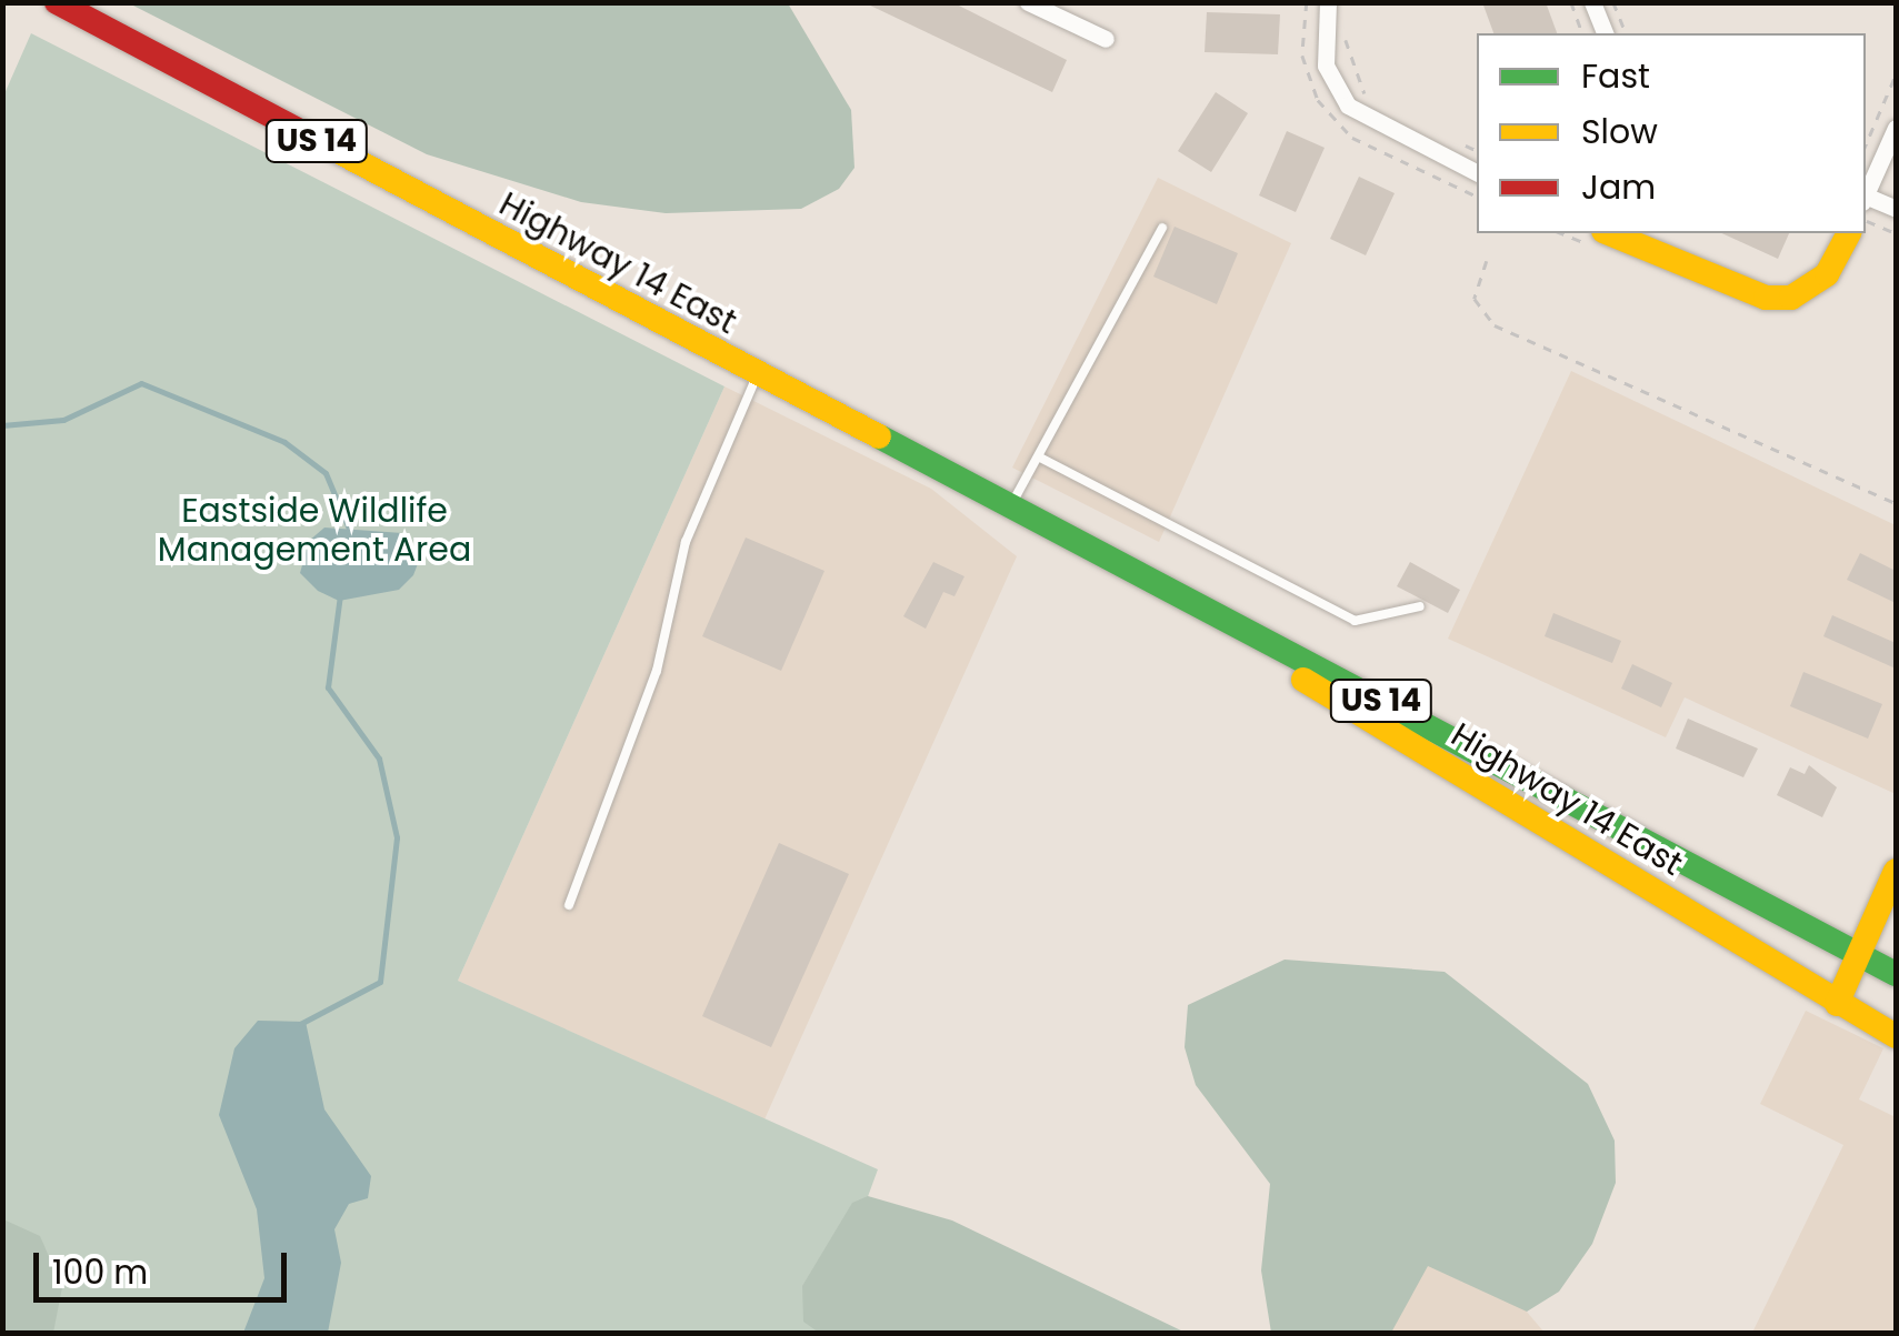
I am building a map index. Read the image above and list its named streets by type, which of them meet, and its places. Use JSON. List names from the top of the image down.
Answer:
{
  "streets": {
    "main road": ["US 14", "Highway 14 East"]
  },
  "parks": ["Eastside Wildlife Management Area"],
  "legend": ["Fast", "Slow", "Jam"],
  "scale_bar": "100 m"
}
